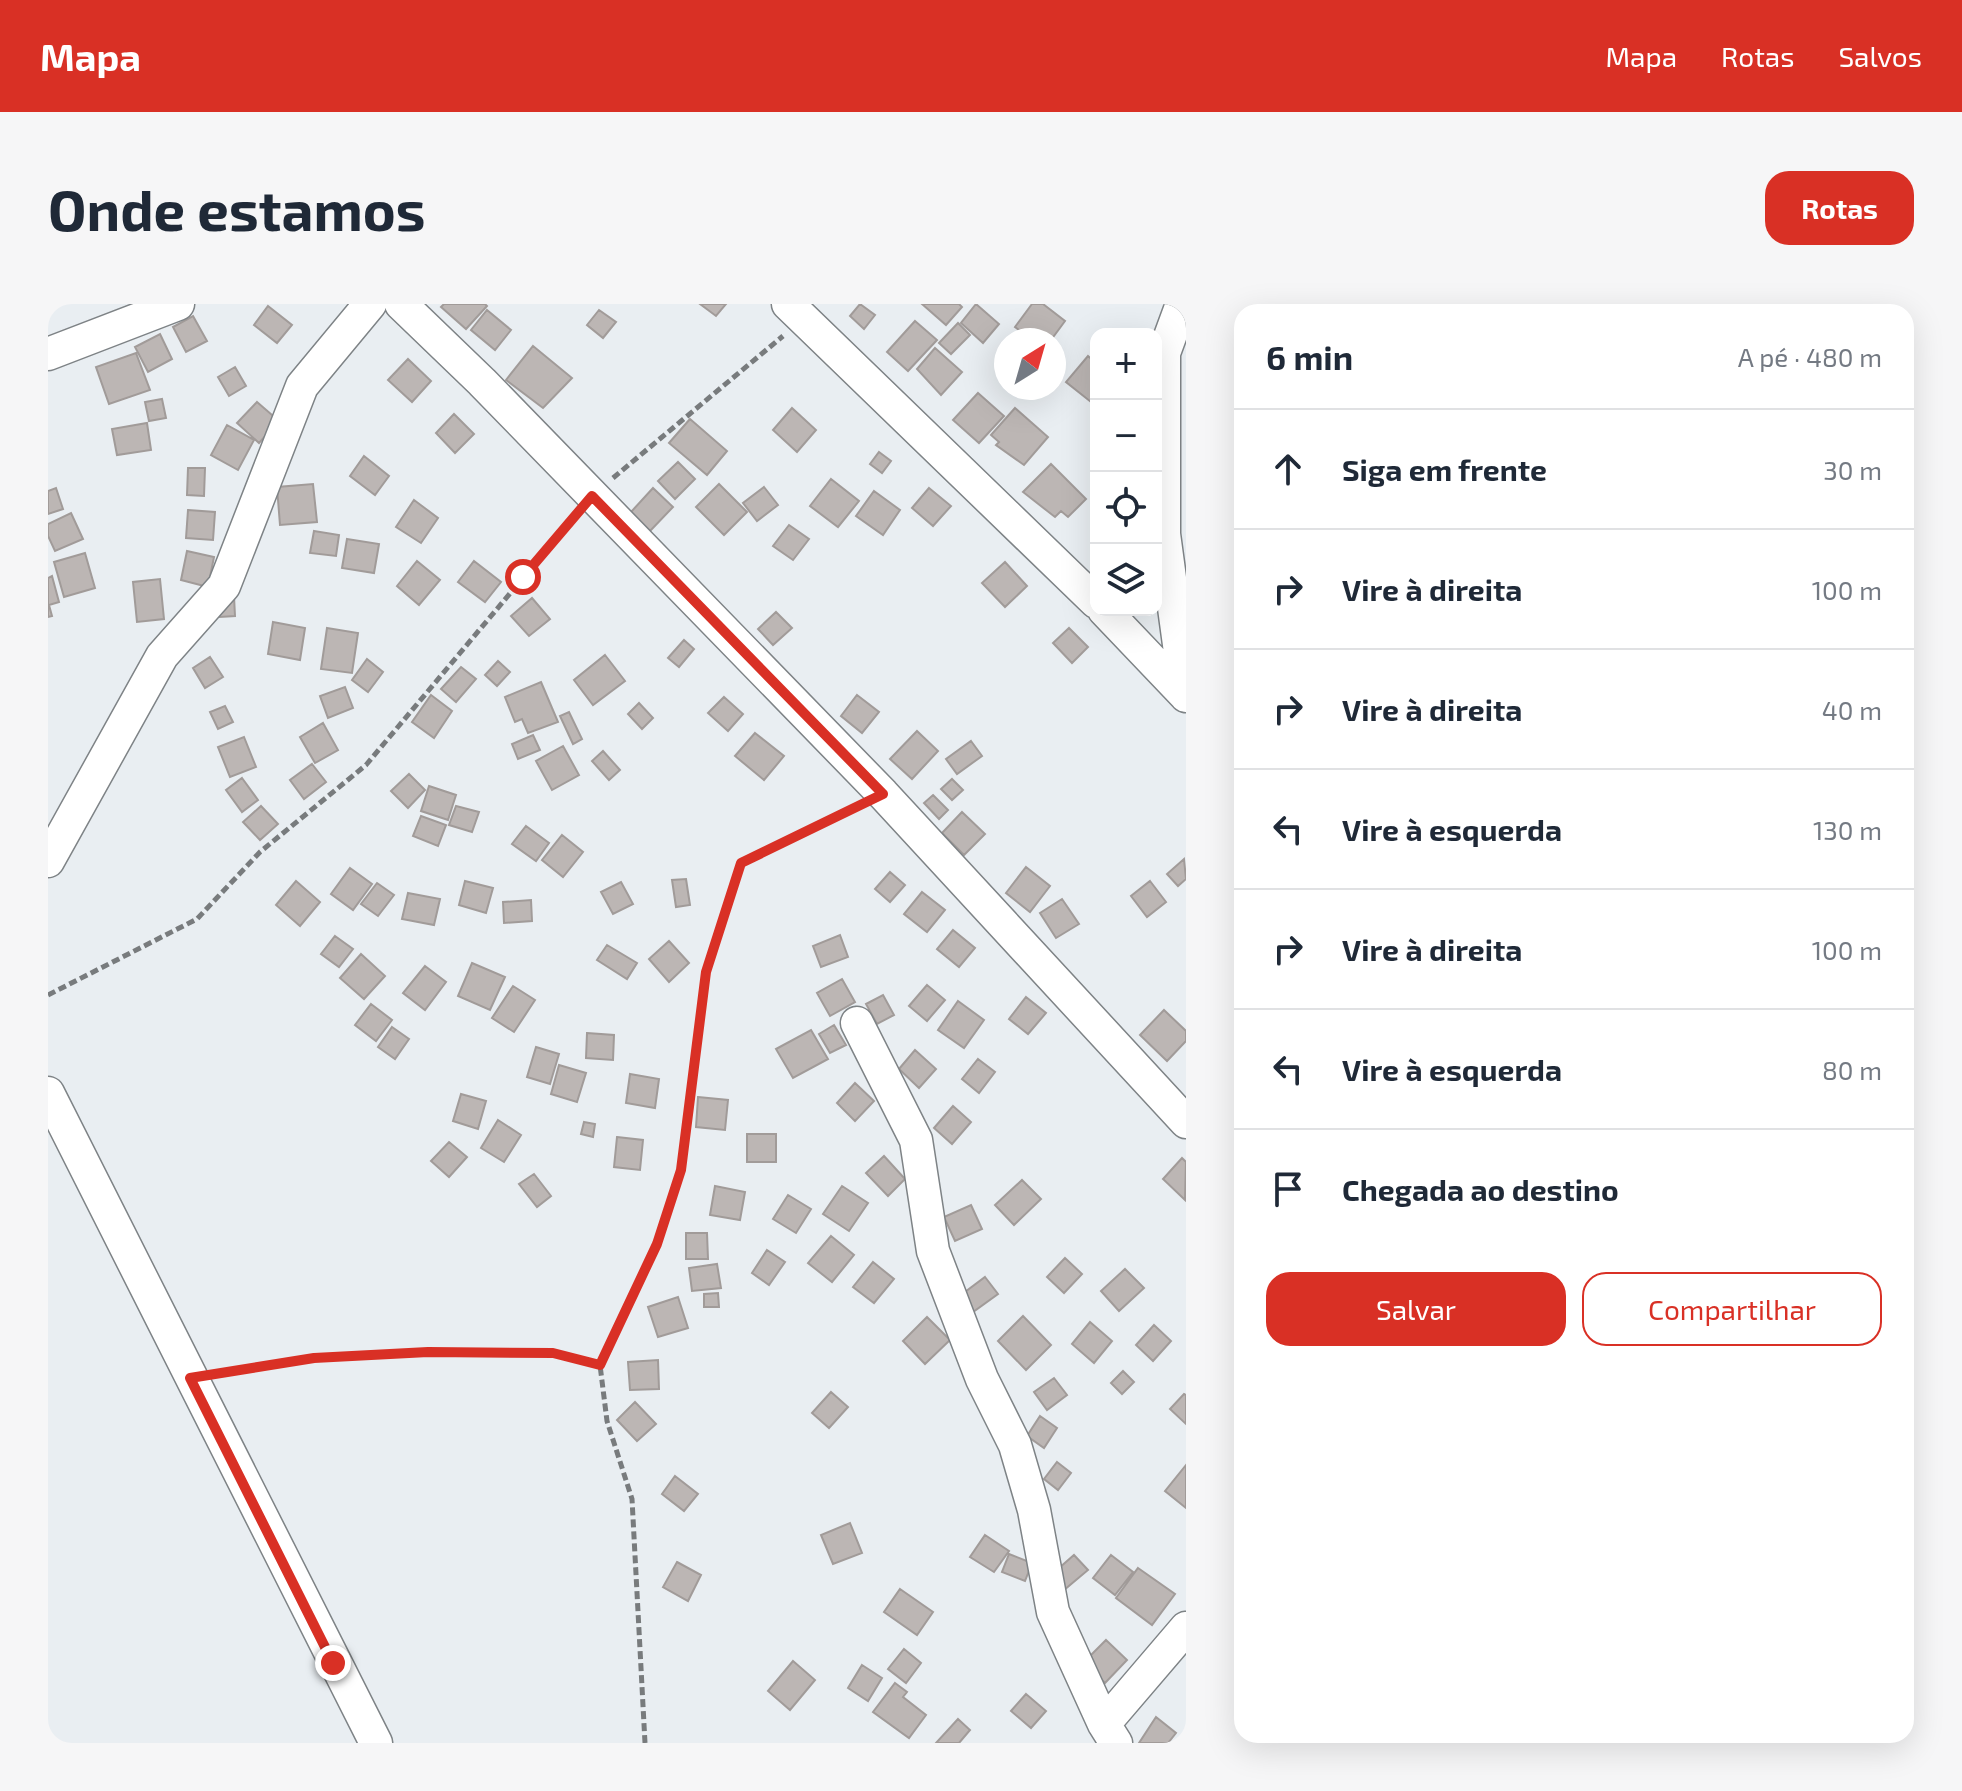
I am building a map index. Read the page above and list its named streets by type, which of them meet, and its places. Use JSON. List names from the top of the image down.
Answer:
{
  "north": "top right",
  "page": {
    "header": "Mapa",
    "nav": ["Mapa", "Rotas", "Salvos"],
    "buttons": [
      "Rotas",
      ["Salvar", "Compartilhar"]
    ],
    "title": "Onde estamos",
    "heading": ["6 min", "A pé · 480 m"],
    "map_buttons": ["+", "−"],
    "list": [
      ["Siga em frente", "30 m"],
      ["Vire à direita", "100 m"],
      ["Vire à direita", "40 m"],
      ["Vire à esquerda", "130 m"],
      ["Vire à direita", "100 m"],
      ["Vire à esquerda", "80 m"],
      "Chegada ao destino"
    ]
  }
}
